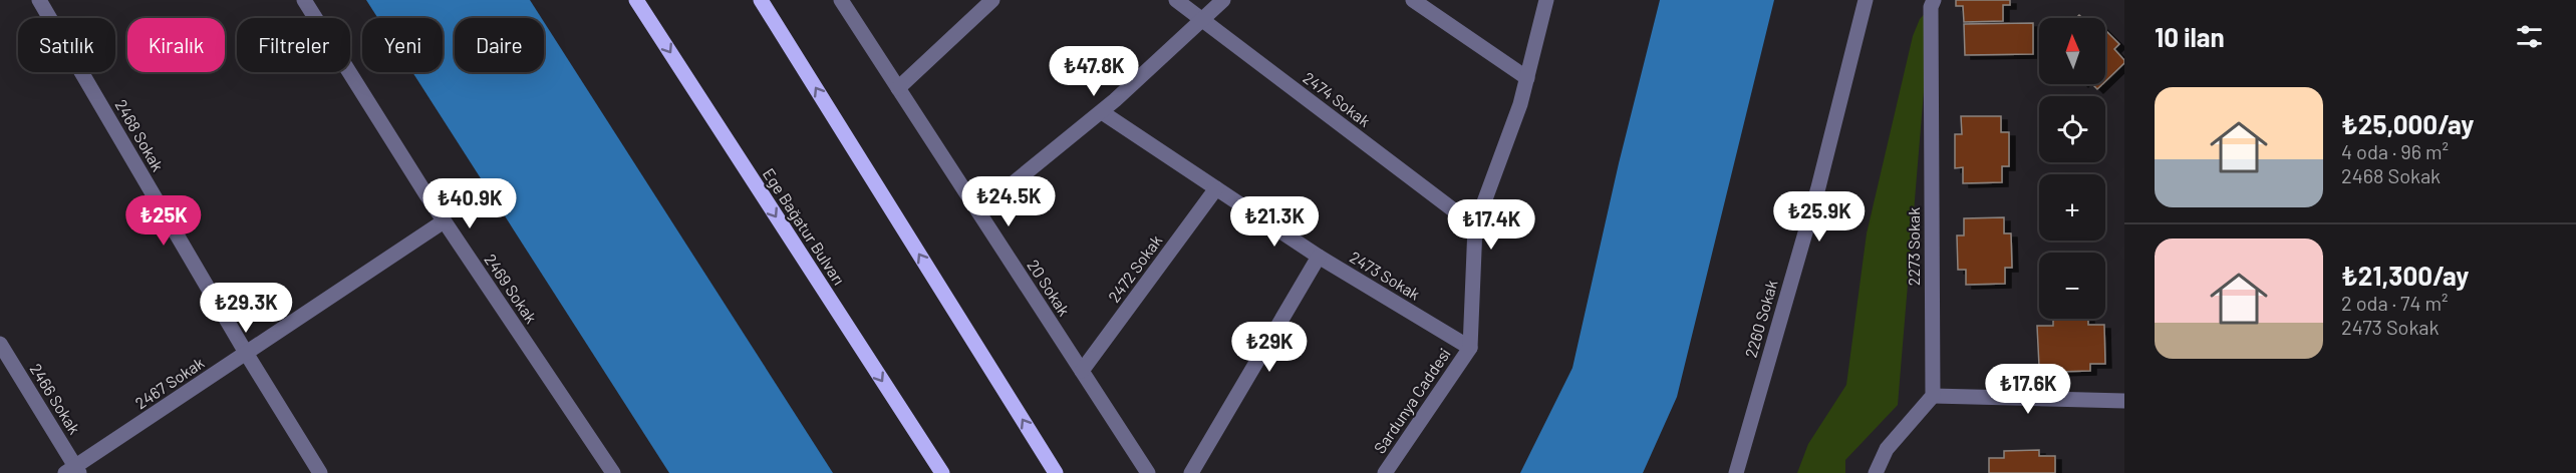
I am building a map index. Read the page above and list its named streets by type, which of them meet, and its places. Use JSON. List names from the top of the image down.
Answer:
{
  "streets": {
    "main road": ["Ege Bağatur Bulvarı"],
    "street": [
      "2474 Sokak",
      "2468 Sokak",
      "2273 Sokak",
      "2472 Sokak",
      "2473 Sokak",
      "20 Sokak",
      "2469 Sokak",
      "2260 Sokak",
      "2467 Sokak",
      "2466 Sokak",
      "Sardunya Caddesi"
    ]
  },
  "crossings": [
    ["2474 Sokak", "Sardunya Caddesi"],
    ["2468 Sokak", "2467 Sokak"],
    ["2472 Sokak", "2473 Sokak"],
    ["2472 Sokak", "20 Sokak"],
    ["2473 Sokak", "Sardunya Caddesi"],
    ["2469 Sokak", "2467 Sokak"],
    ["2467 Sokak", "2466 Sokak"]
  ],
  "north": "top",
  "page": {
    "heading": "10 ilan",
    "map_buttons": ["+", "−"],
    "chip": [
      "Satılık",
      "Kiralık",
      "Filtreler",
      "Yeni",
      "Daire"
    ],
    "price": [
      "₺47.8K",
      "₺24.5K",
      "₺40.9K",
      "₺25.9K",
      "₺25K",
      "₺21.3K",
      "₺17.4K",
      "₺29.3K",
      "₺29K",
      "₺17.6K"
    ],
    "list": [
      {
        "name": "₺25,000/ay",
        "note": "4 oda · 96 m² · 2468 Sokak"
      },
      {
        "name": "₺21,300/ay",
        "note": "2 oda · 74 m² · 2473 Sokak"
      }
    ]
  }
}
